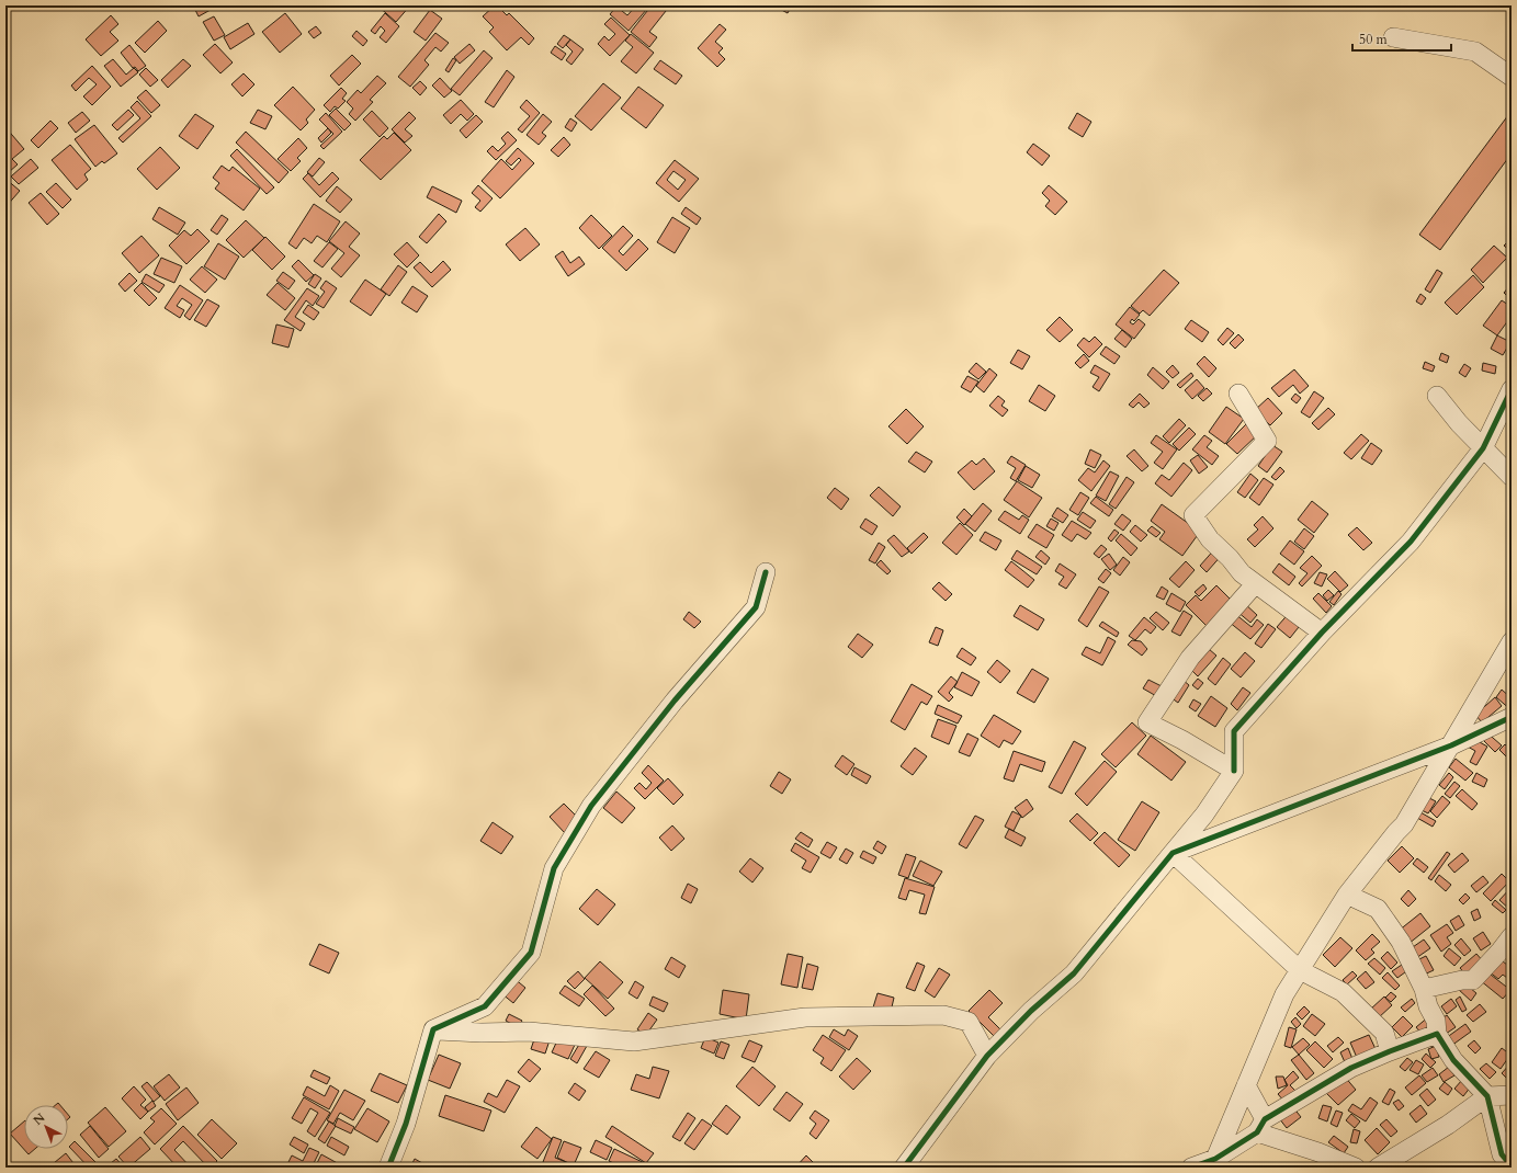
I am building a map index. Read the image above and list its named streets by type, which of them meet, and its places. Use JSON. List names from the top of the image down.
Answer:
{
  "scale_bar": "50 m",
  "north": "top left"
}
